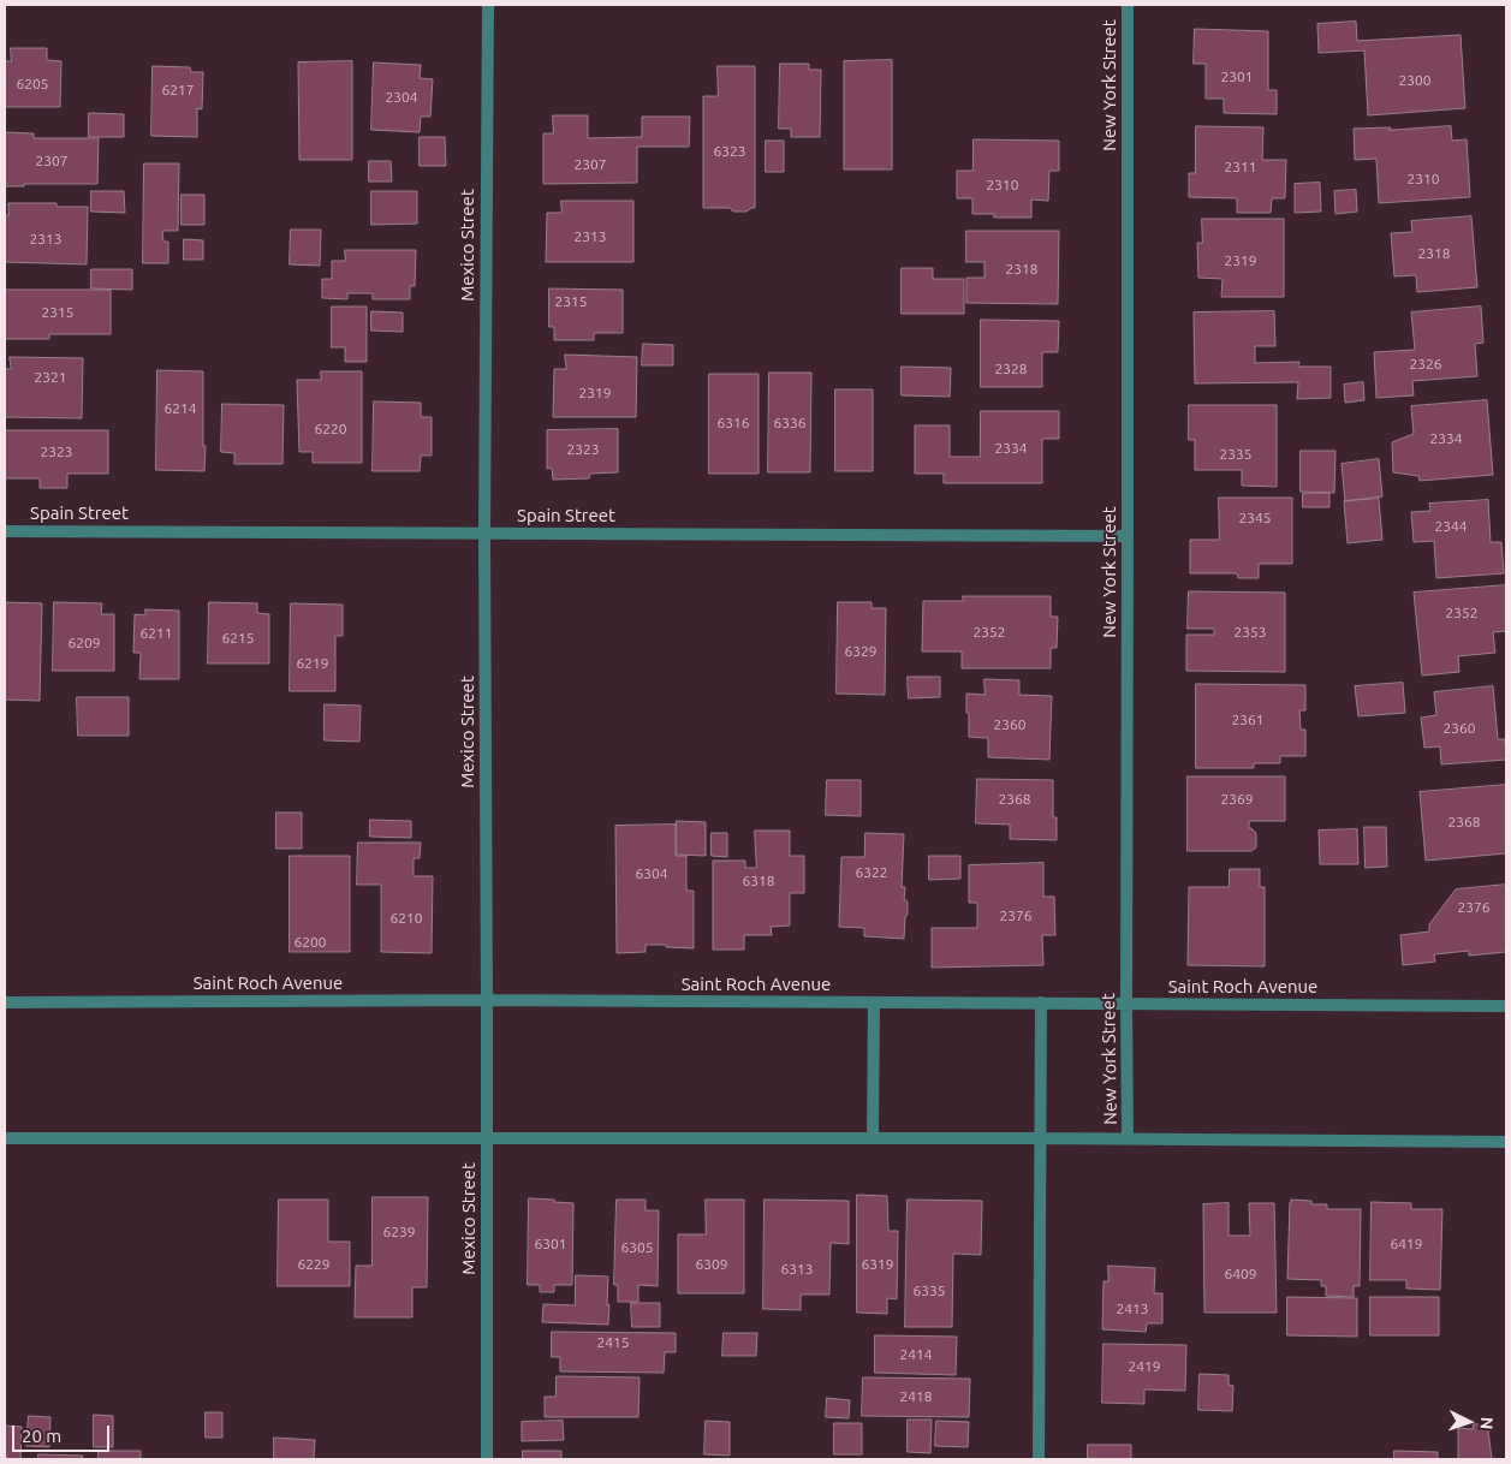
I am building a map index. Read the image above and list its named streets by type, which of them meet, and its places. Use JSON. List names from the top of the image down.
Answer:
{
  "streets": {
    "street": [
      "New York Street",
      "Mexico Street",
      "Spain Street",
      "Saint Roch Avenue"
    ]
  },
  "crossings": [
    ["New York Street", "Spain Street"],
    ["New York Street", "Saint Roch Avenue"],
    ["Mexico Street", "Spain Street"],
    ["Mexico Street", "Saint Roch Avenue"]
  ],
  "house_numbers": [
    "2301",
    "2300",
    "6205",
    "6217",
    "2304",
    "6323",
    "2307",
    "2307",
    "2311",
    "2310",
    "2310",
    "2313",
    "2313",
    "2318",
    "2319",
    "2318",
    "2315",
    "2315",
    "2326",
    "2328",
    "2321",
    "2319",
    "6214",
    "6316",
    "6336",
    "6220",
    "2334",
    "2334",
    "2323",
    "2323",
    "2335",
    "2345",
    "2344",
    "2352",
    "2352",
    "2353",
    "6211",
    "6215",
    "6209",
    "6329",
    "6219",
    "2361",
    "2360",
    "2360",
    "2368",
    "2369",
    "2368",
    "6322",
    "6304",
    "6318",
    "2376",
    "2376",
    "6210",
    "6200",
    "6239",
    "6301",
    "6419",
    "6305",
    "6229",
    "6309",
    "6319",
    "6313",
    "6409",
    "6335",
    "2413",
    "2415",
    "2414",
    "2419",
    "2418"
  ],
  "scale_bar": "20 m",
  "north": "right"
}
